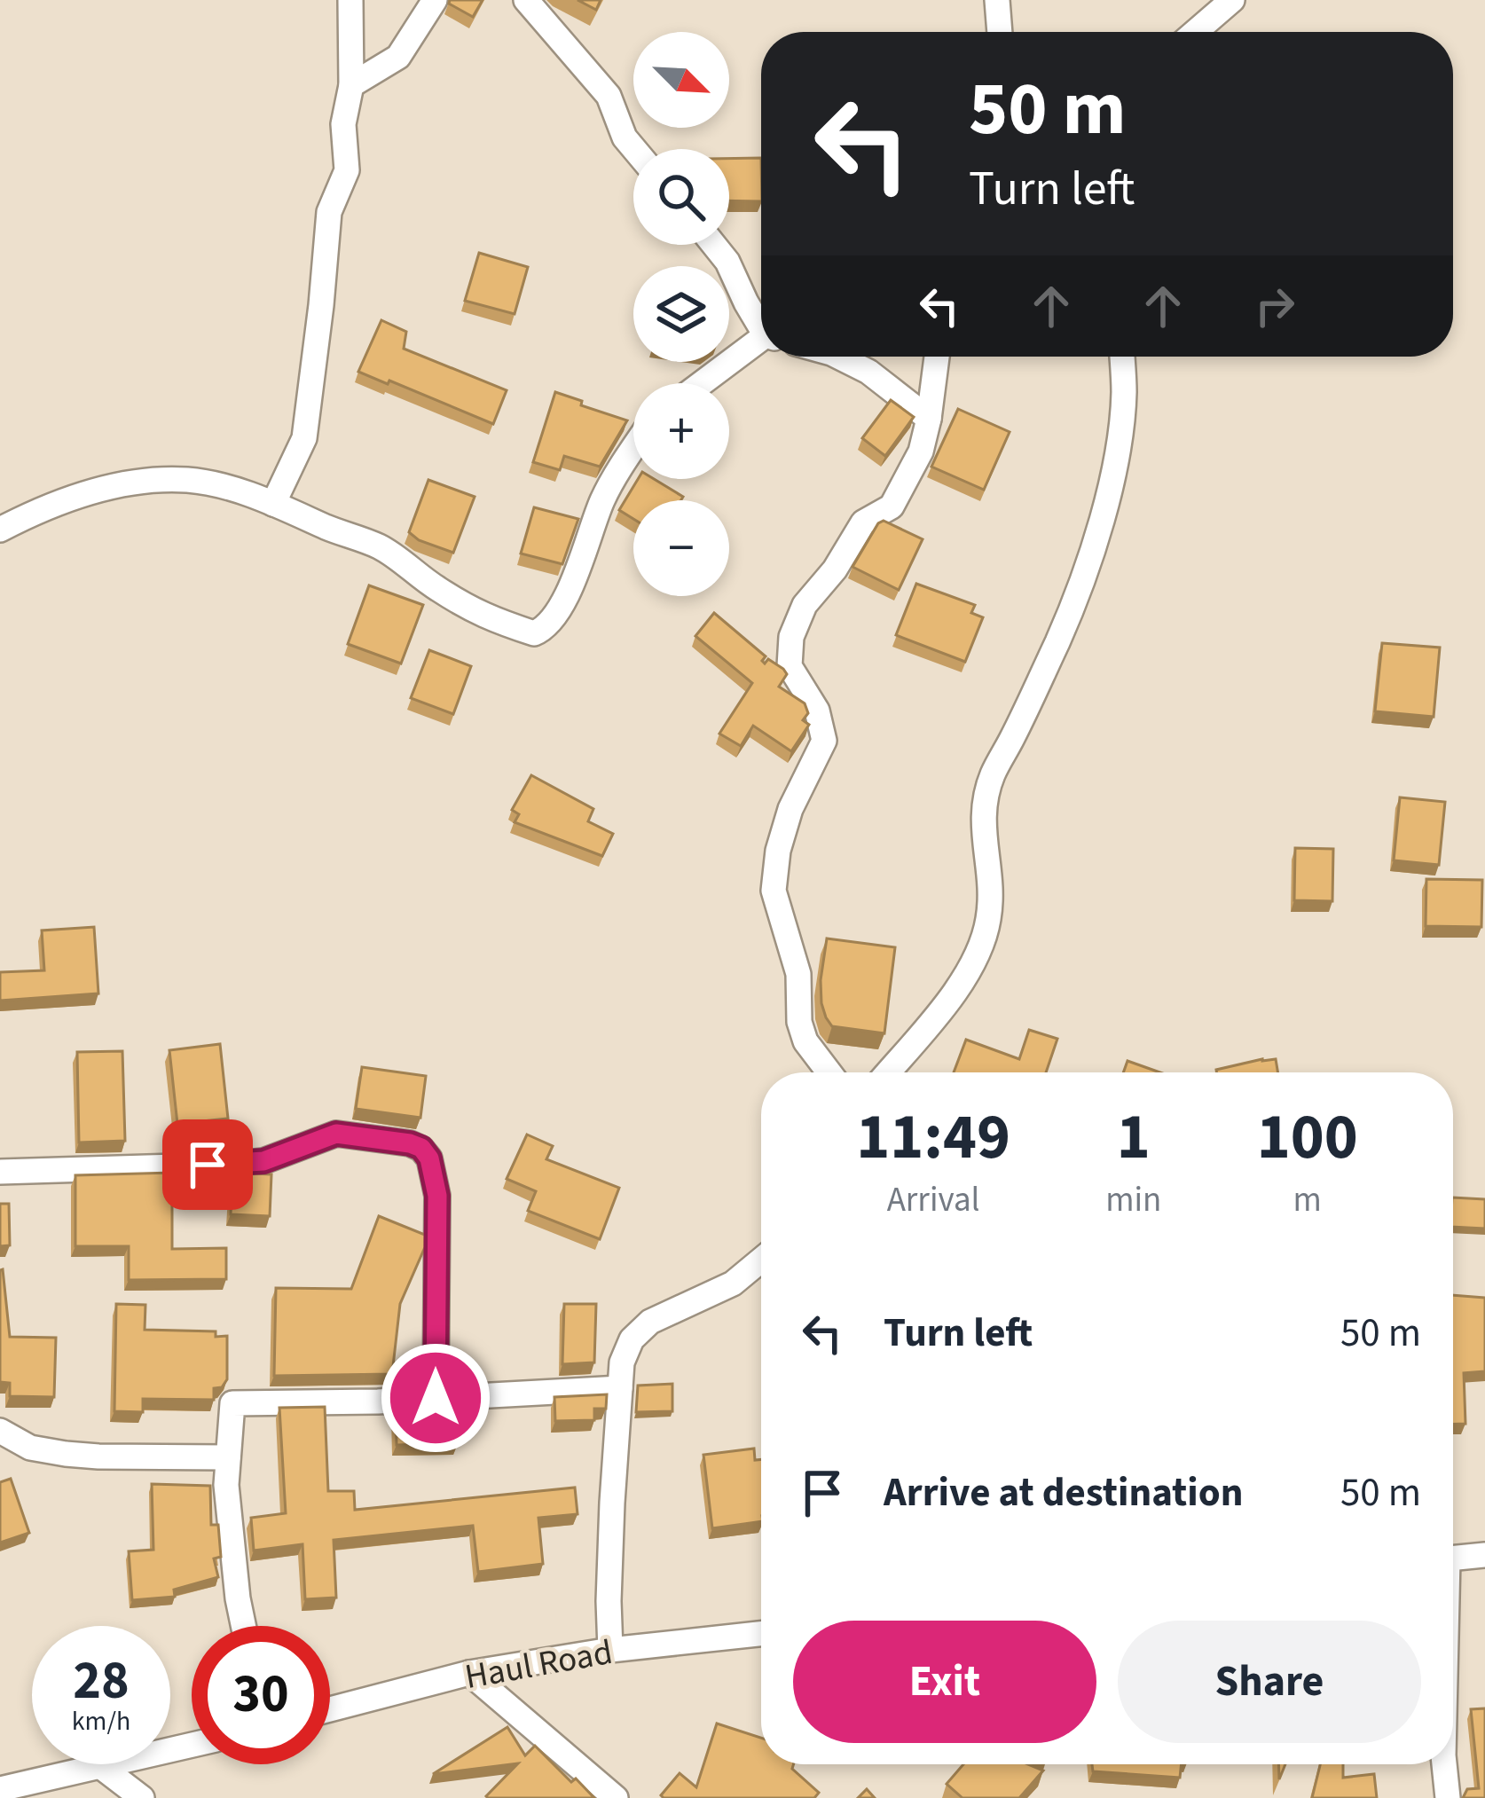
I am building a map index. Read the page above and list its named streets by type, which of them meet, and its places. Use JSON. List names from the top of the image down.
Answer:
{
  "streets": {
    "street": ["Haul Road"]
  },
  "north": "bottom right",
  "page": {
    "map_buttons": ["+", "−"],
    "turn": ["50 m", "Turn left"],
    "eta": [
      "11:49",
      "Arrival",
      "1",
      "min",
      "100",
      "m"
    ],
    "list": [
      {
        "name": "Turn left",
        "value": "50 m"
      },
      {
        "name": "Arrive at destination",
        "value": "50 m"
      }
    ],
    "buttons": ["Exit", "Share"],
    "speed": "28 km/h",
    "limit": "30"
  }
}
